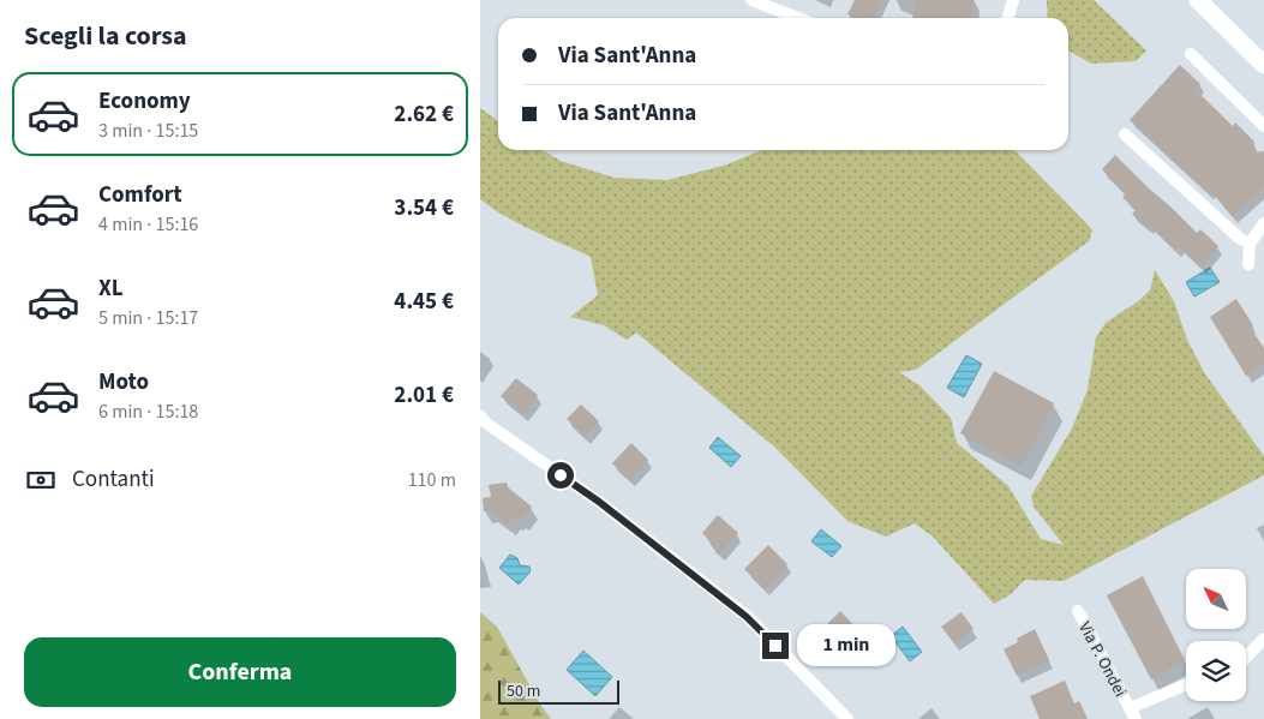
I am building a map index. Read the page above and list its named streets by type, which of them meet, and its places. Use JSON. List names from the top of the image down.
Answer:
{
  "streets": {
    "street": ["Via P. Ondei"]
  },
  "scale_bar": "50 m",
  "north": "top left",
  "page": {
    "heading": "Scegli la corsa",
    "banner": ["Via Sant'Anna", "Via Sant'Anna"],
    "list": [
      {
        "name": "Economy",
        "note": "3 min · 15:15",
        "value": "2.62 €"
      },
      {
        "name": "Comfort",
        "note": "4 min · 15:16",
        "value": "3.54 €"
      },
      {
        "name": "XL",
        "note": "5 min · 15:17",
        "value": "4.45 €"
      },
      {
        "name": "Moto",
        "note": "6 min · 15:18",
        "value": "2.01 €"
      }
    ],
    "pay": ["Contanti", "110 m"],
    "bubble": "1 min",
    "buttons": "Conferma",
    "scale": "50 m"
  }
}
